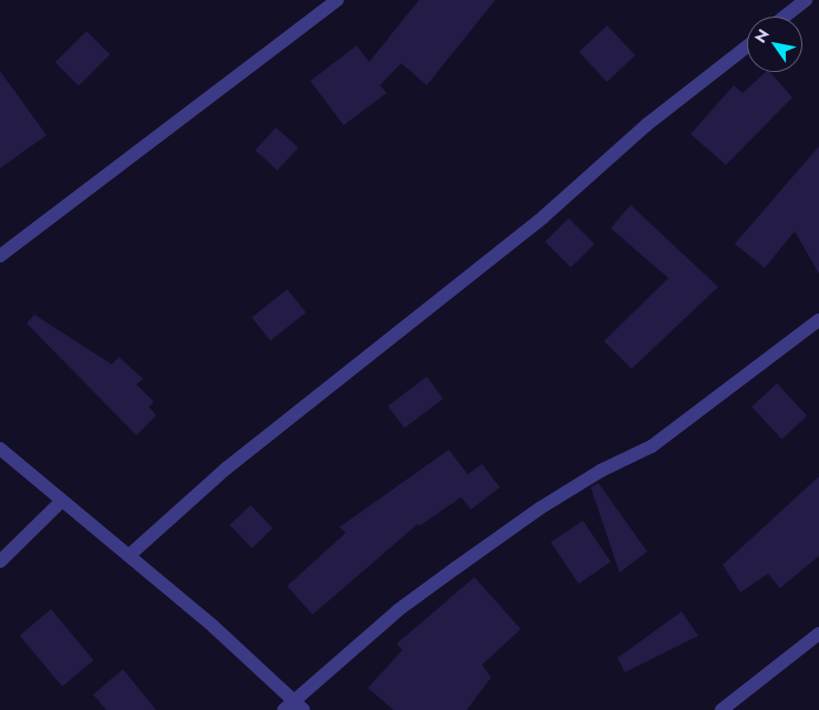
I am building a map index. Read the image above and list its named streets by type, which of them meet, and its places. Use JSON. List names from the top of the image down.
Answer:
{
  "north": "top left"
}
